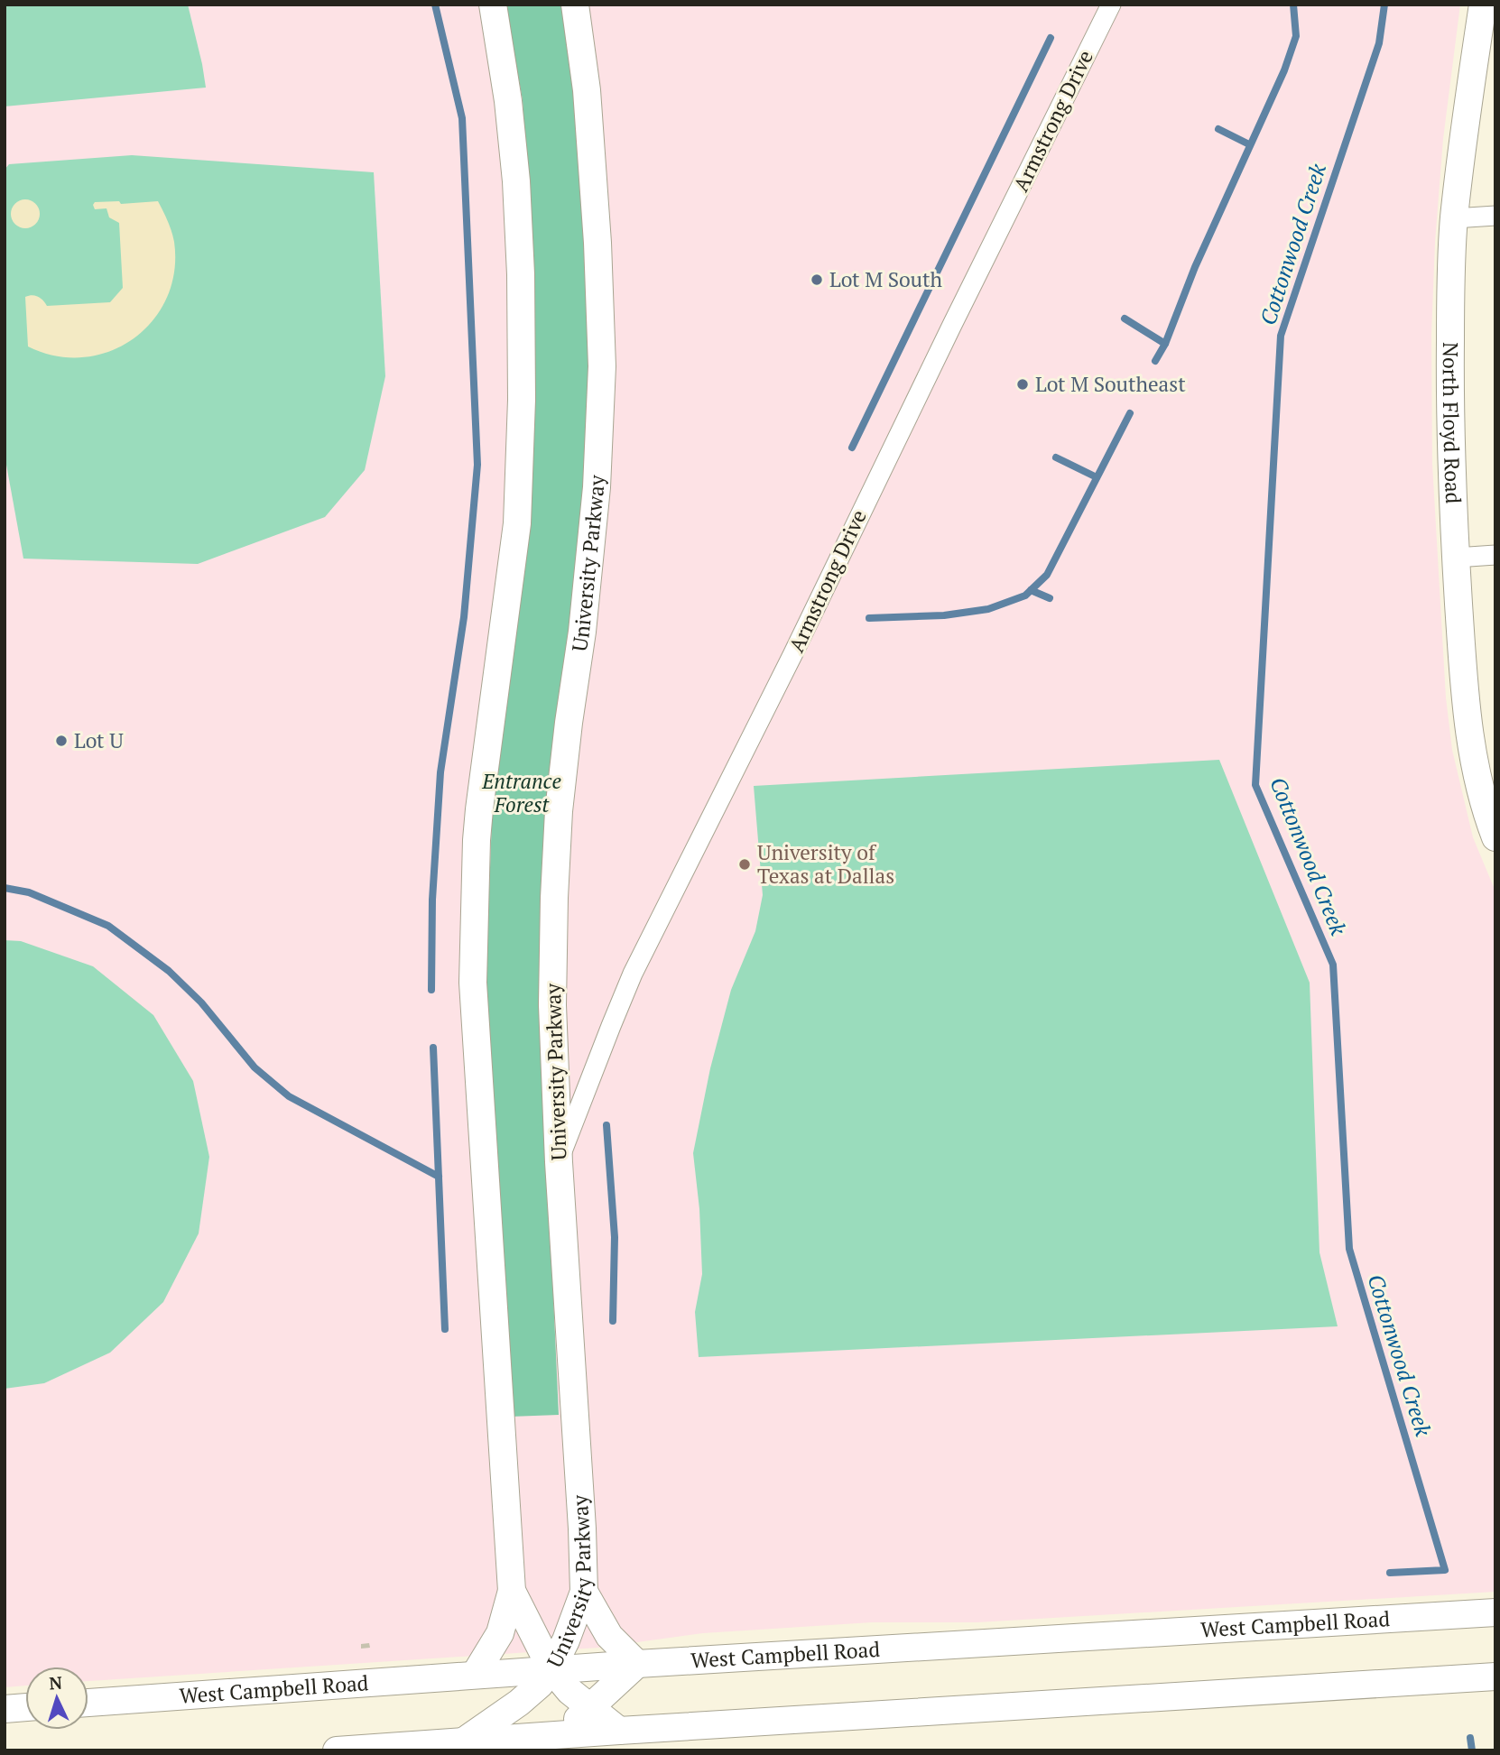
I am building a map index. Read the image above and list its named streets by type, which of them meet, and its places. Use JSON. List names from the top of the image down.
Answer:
{
  "streets": {
    "street": [
      "Armstrong Drive",
      "North Floyd Road",
      "University Parkway",
      "West Campbell Road"
    ]
  },
  "crossings": [
    ["Armstrong Drive", "University Parkway"],
    ["University Parkway", "West Campbell Road"]
  ],
  "water": ["Cottonwood Creek"],
  "parks": ["Entrance Forest"],
  "places": [
    "Lot M South",
    "Lot M Southeast",
    "Lot U",
    "University of Texas at Dallas"
  ],
  "north": "top"
}
